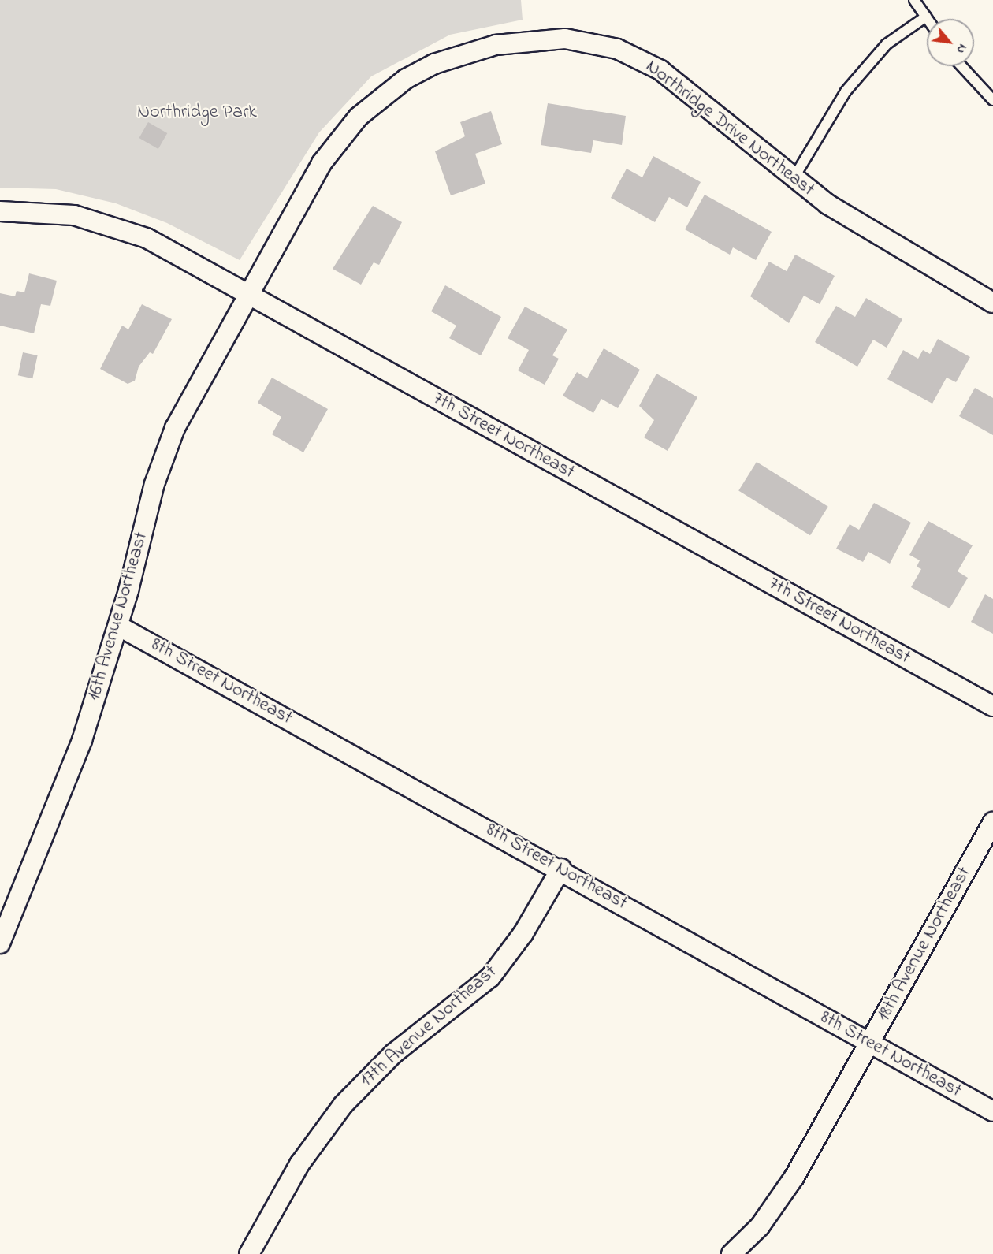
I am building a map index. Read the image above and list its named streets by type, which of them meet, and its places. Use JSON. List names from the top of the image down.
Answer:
{
  "streets": {
    "street": [
      "Northridge Drive Northeast",
      "7th Street Northeast",
      "16th Avenue Northeast",
      "8th Street Northeast",
      "18th Avenue Northeast",
      "17th Avenue Northeast"
    ]
  },
  "crossings": [
    ["Northridge Drive Northeast", "7th Street Northeast"],
    ["Northridge Drive Northeast", "16th Avenue Northeast"],
    ["7th Street Northeast", "16th Avenue Northeast"],
    ["16th Avenue Northeast", "8th Street Northeast"],
    ["8th Street Northeast", "18th Avenue Northeast"],
    ["8th Street Northeast", "17th Avenue Northeast"]
  ],
  "parks": ["Northridge Park"],
  "north": "bottom right"
}
